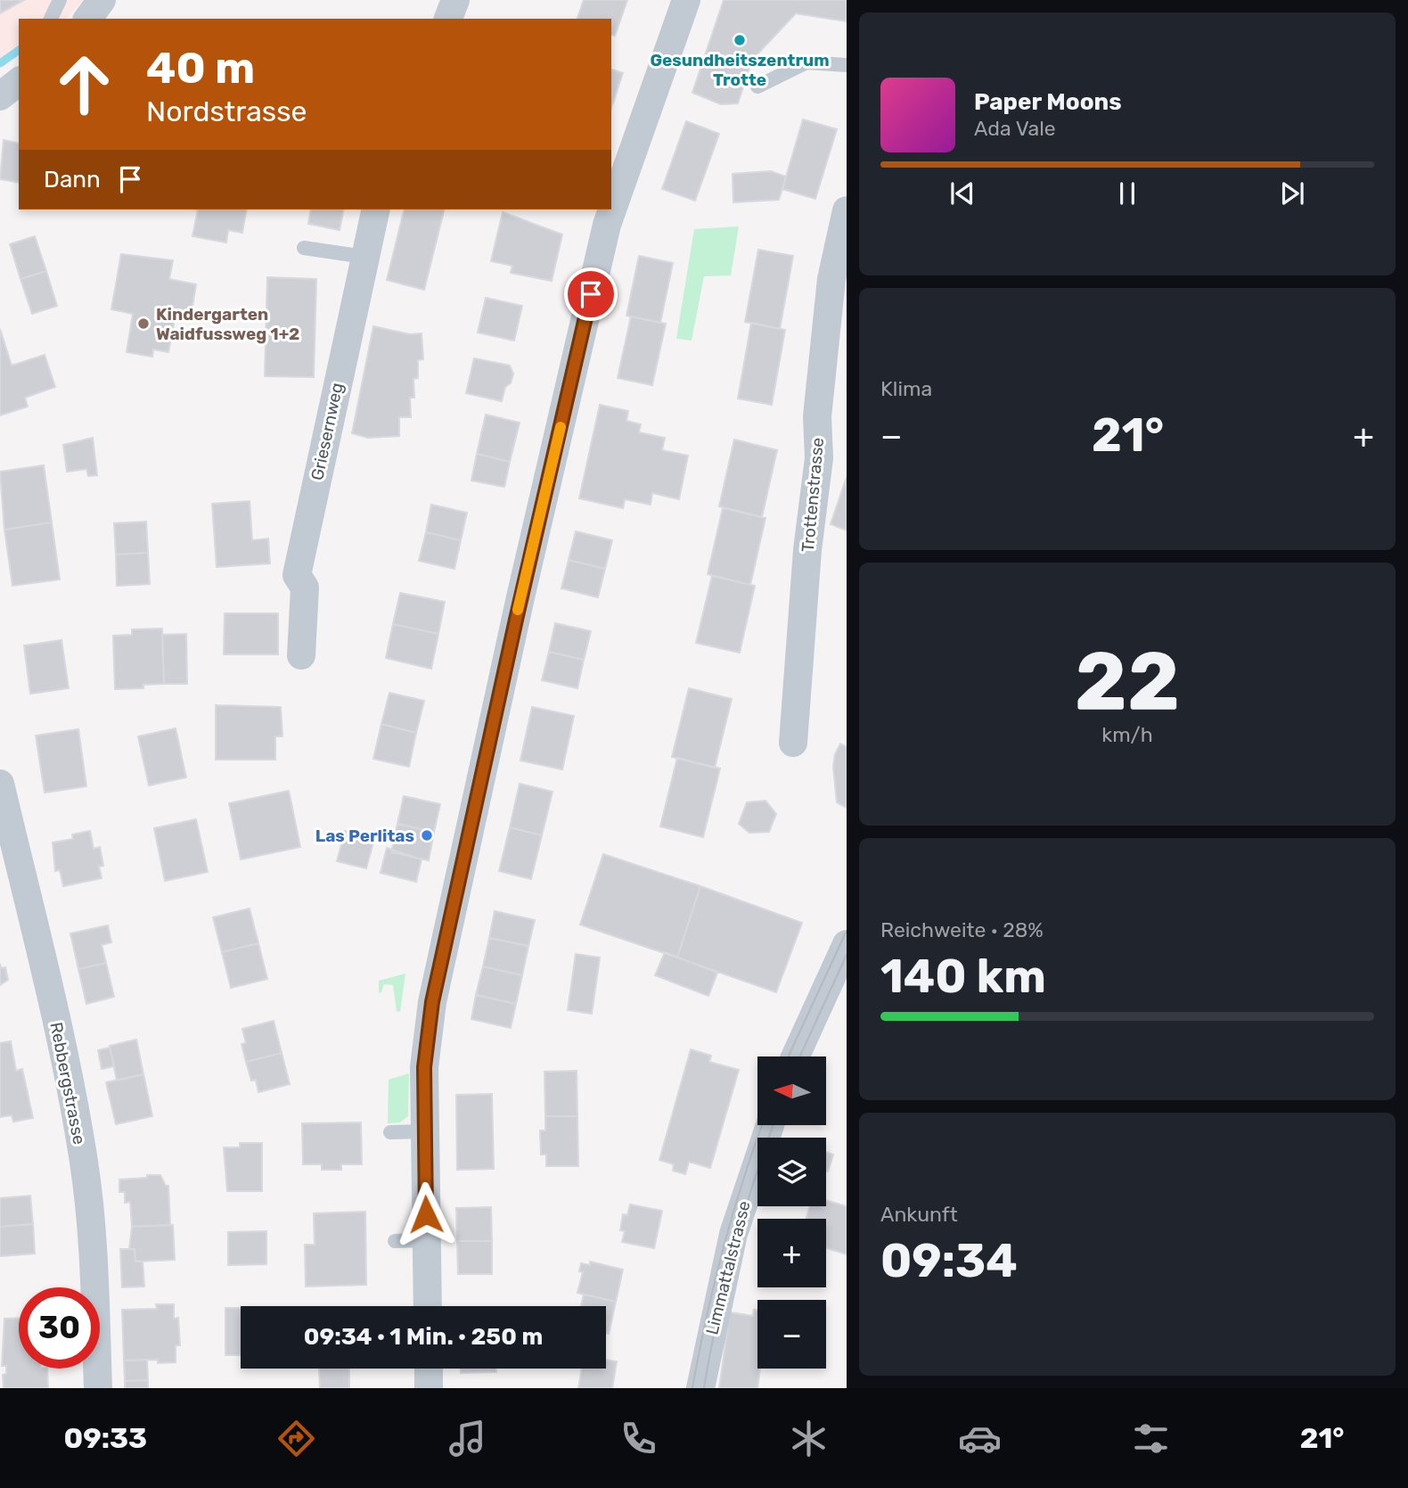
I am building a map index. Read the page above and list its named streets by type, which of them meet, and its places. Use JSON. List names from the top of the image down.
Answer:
{
  "streets": {
    "street": [
      "Griesernweg",
      "Trottenstrasse",
      "Rebbergstrasse",
      "Limmattalstrasse"
    ]
  },
  "places": ["Gesundheitszentrum Trotte", "Kindergarten Waidfussweg 1+2", "Las Perlitas"],
  "north": "left",
  "page": {
    "turn": ["40 m", "Nordstrasse"],
    "song": ["Paper Moons", "Ada Vale"],
    "then": "Dann",
    "tile": [
      "Klima",
      ["22", "km/h"],
      ["Reichweite · 28%", "140 km"],
      ["Ankunft", "09:34"]
    ],
    "heat": ["−", "21°", "+"],
    "map_buttons": ["+", "−"],
    "limit": "30",
    "trip": "09:34 · 1 Min. · 250 m",
    "tabs": ["09:33", "21°"]
  }
}
